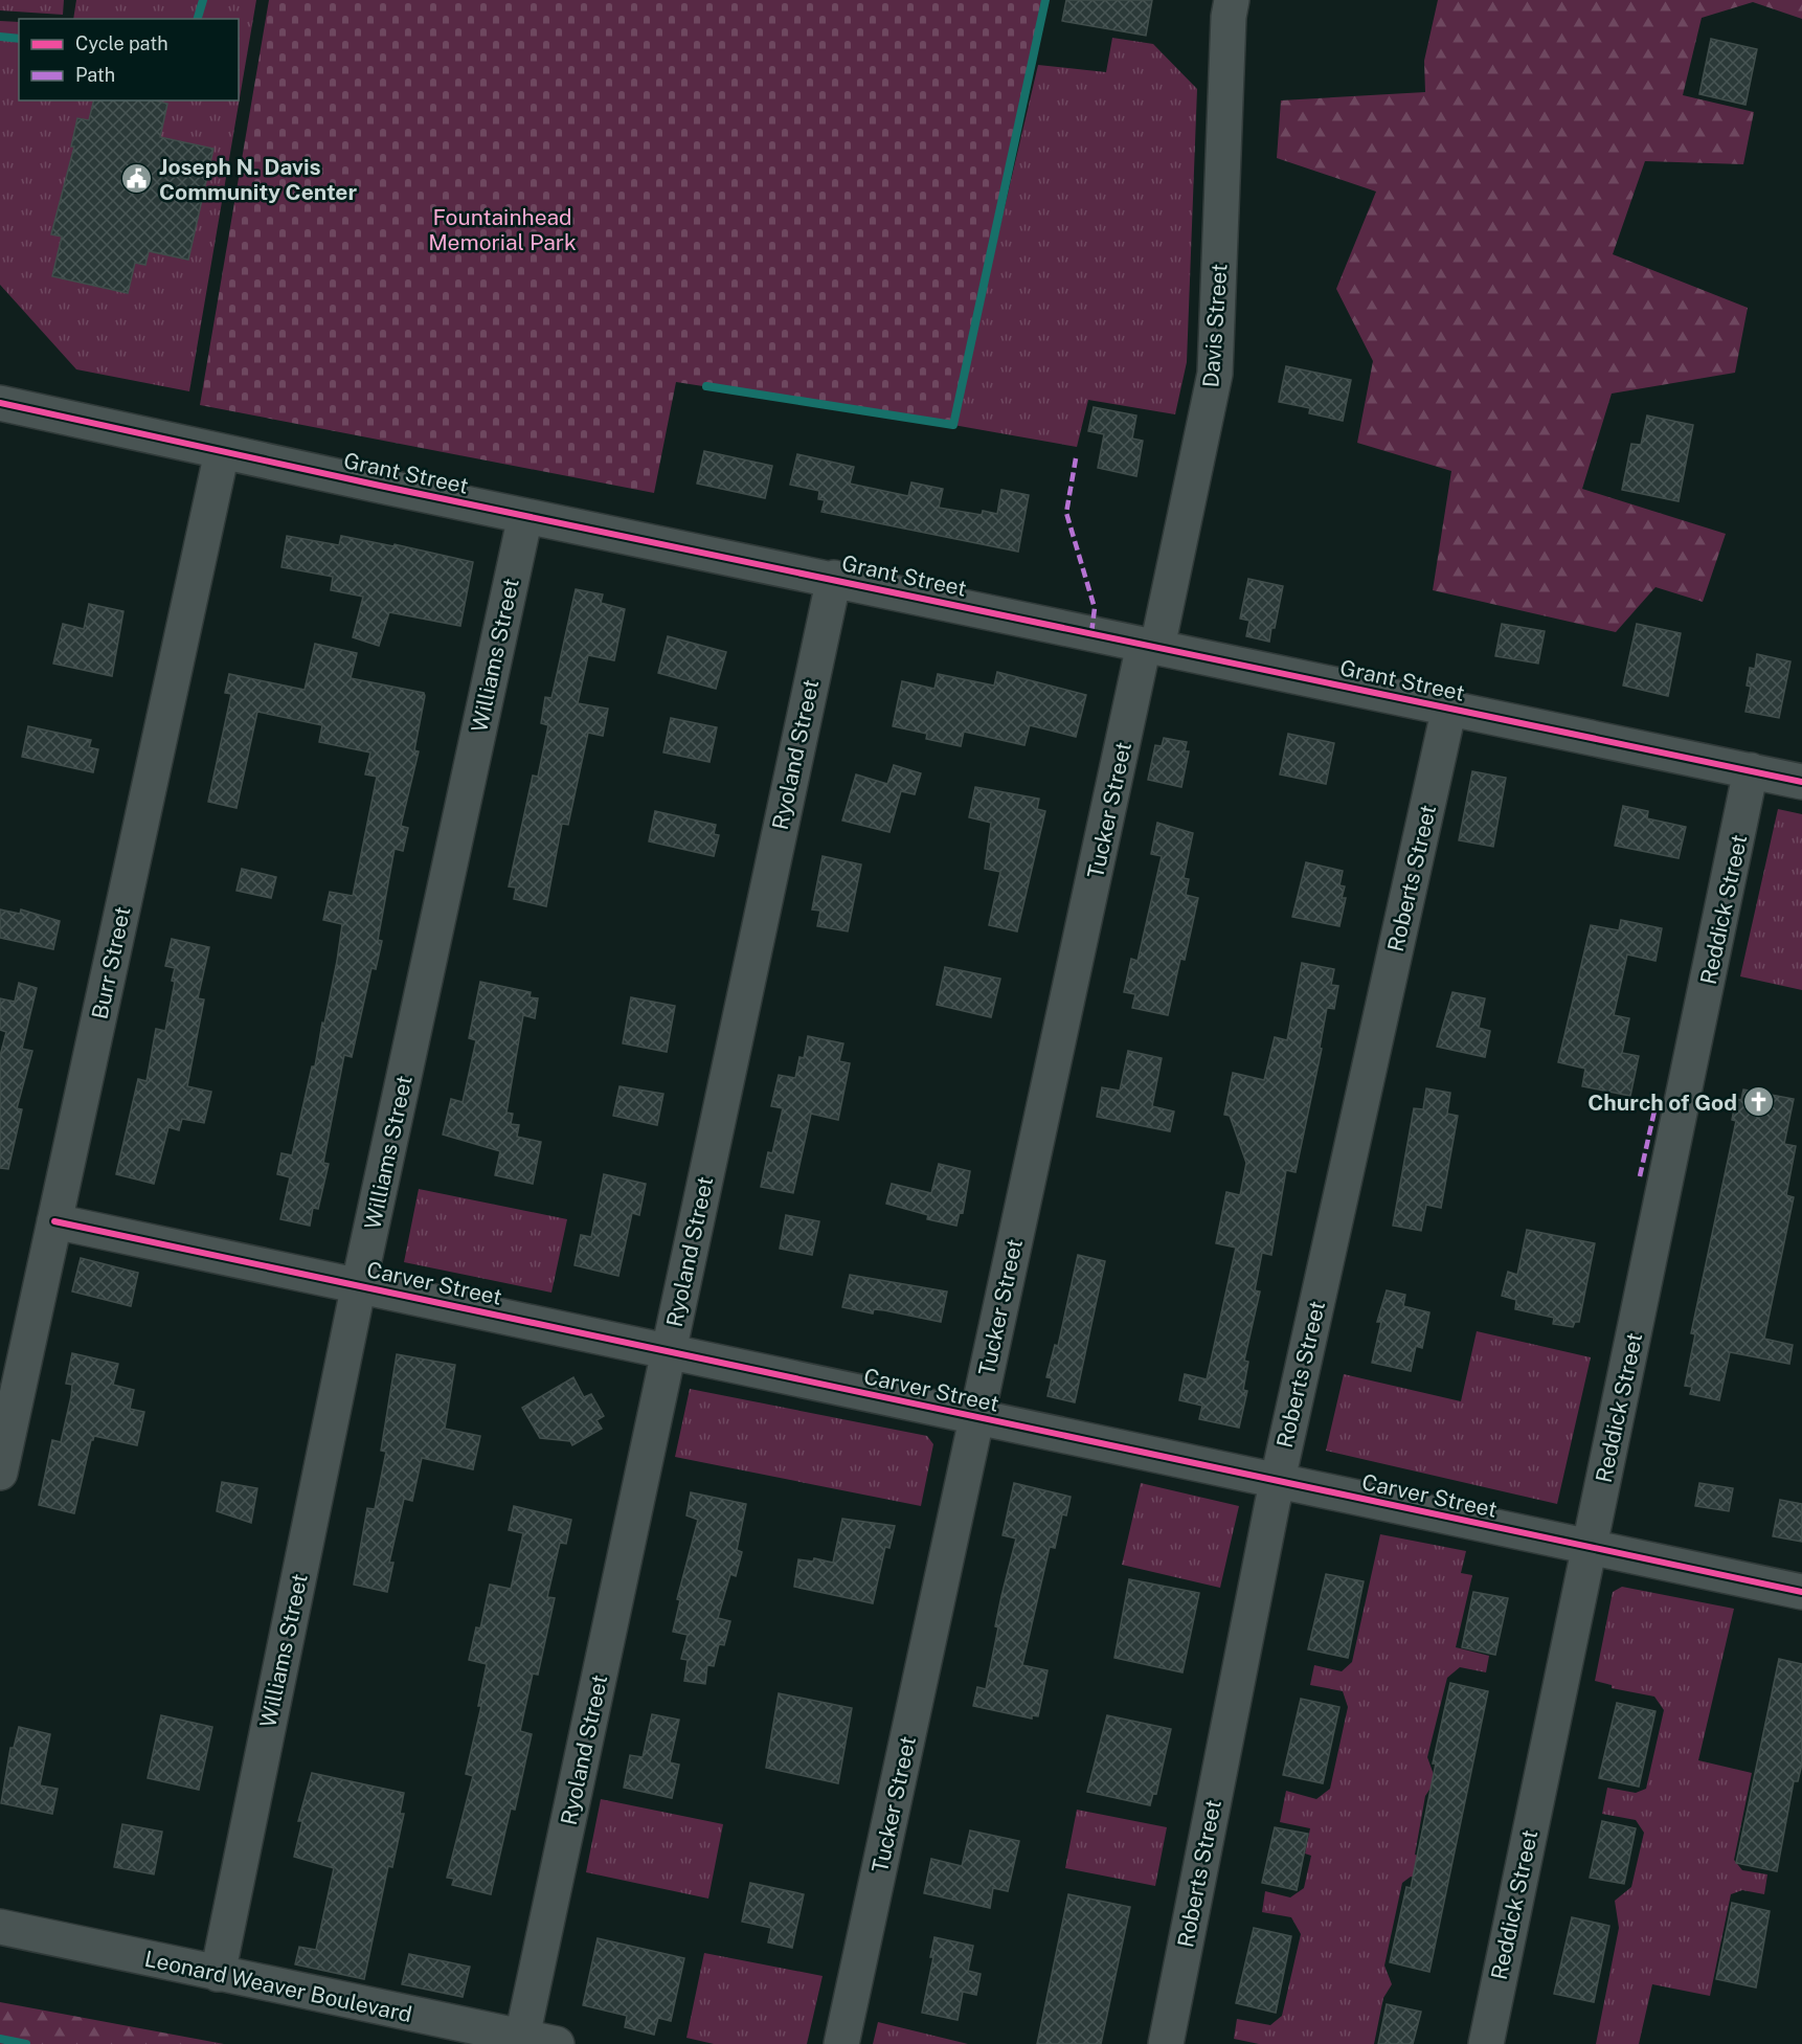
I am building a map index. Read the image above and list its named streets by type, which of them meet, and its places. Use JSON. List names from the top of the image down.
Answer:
{
  "streets": {
    "street": [
      "Davis Street",
      "Grant Street",
      "Williams Street",
      "Ryoland Street",
      "Tucker Street",
      "Roberts Street",
      "Reddick Street",
      "Burr Street",
      "Carver Street",
      "Leonard Weaver Boulevard"
    ]
  },
  "crossings": [
    ["Davis Street", "Grant Street"],
    ["Davis Street", "Tucker Street"],
    ["Grant Street", "Williams Street"],
    ["Grant Street", "Ryoland Street"],
    ["Grant Street", "Tucker Street"],
    ["Grant Street", "Roberts Street"],
    ["Grant Street", "Reddick Street"],
    ["Grant Street", "Burr Street"],
    ["Williams Street", "Carver Street"],
    ["Williams Street", "Leonard Weaver Boulevard"],
    ["Ryoland Street", "Carver Street"],
    ["Ryoland Street", "Leonard Weaver Boulevard"],
    ["Tucker Street", "Carver Street"],
    ["Roberts Street", "Carver Street"],
    ["Reddick Street", "Carver Street"],
    ["Burr Street", "Carver Street"]
  ],
  "parks": ["Fountainhead Memorial Park"],
  "places": {
    "public building": ["Joseph N. Davis Community Center"],
    "church": ["Church of God"]
  },
  "legend": ["Cycle path", "Path"]
}
